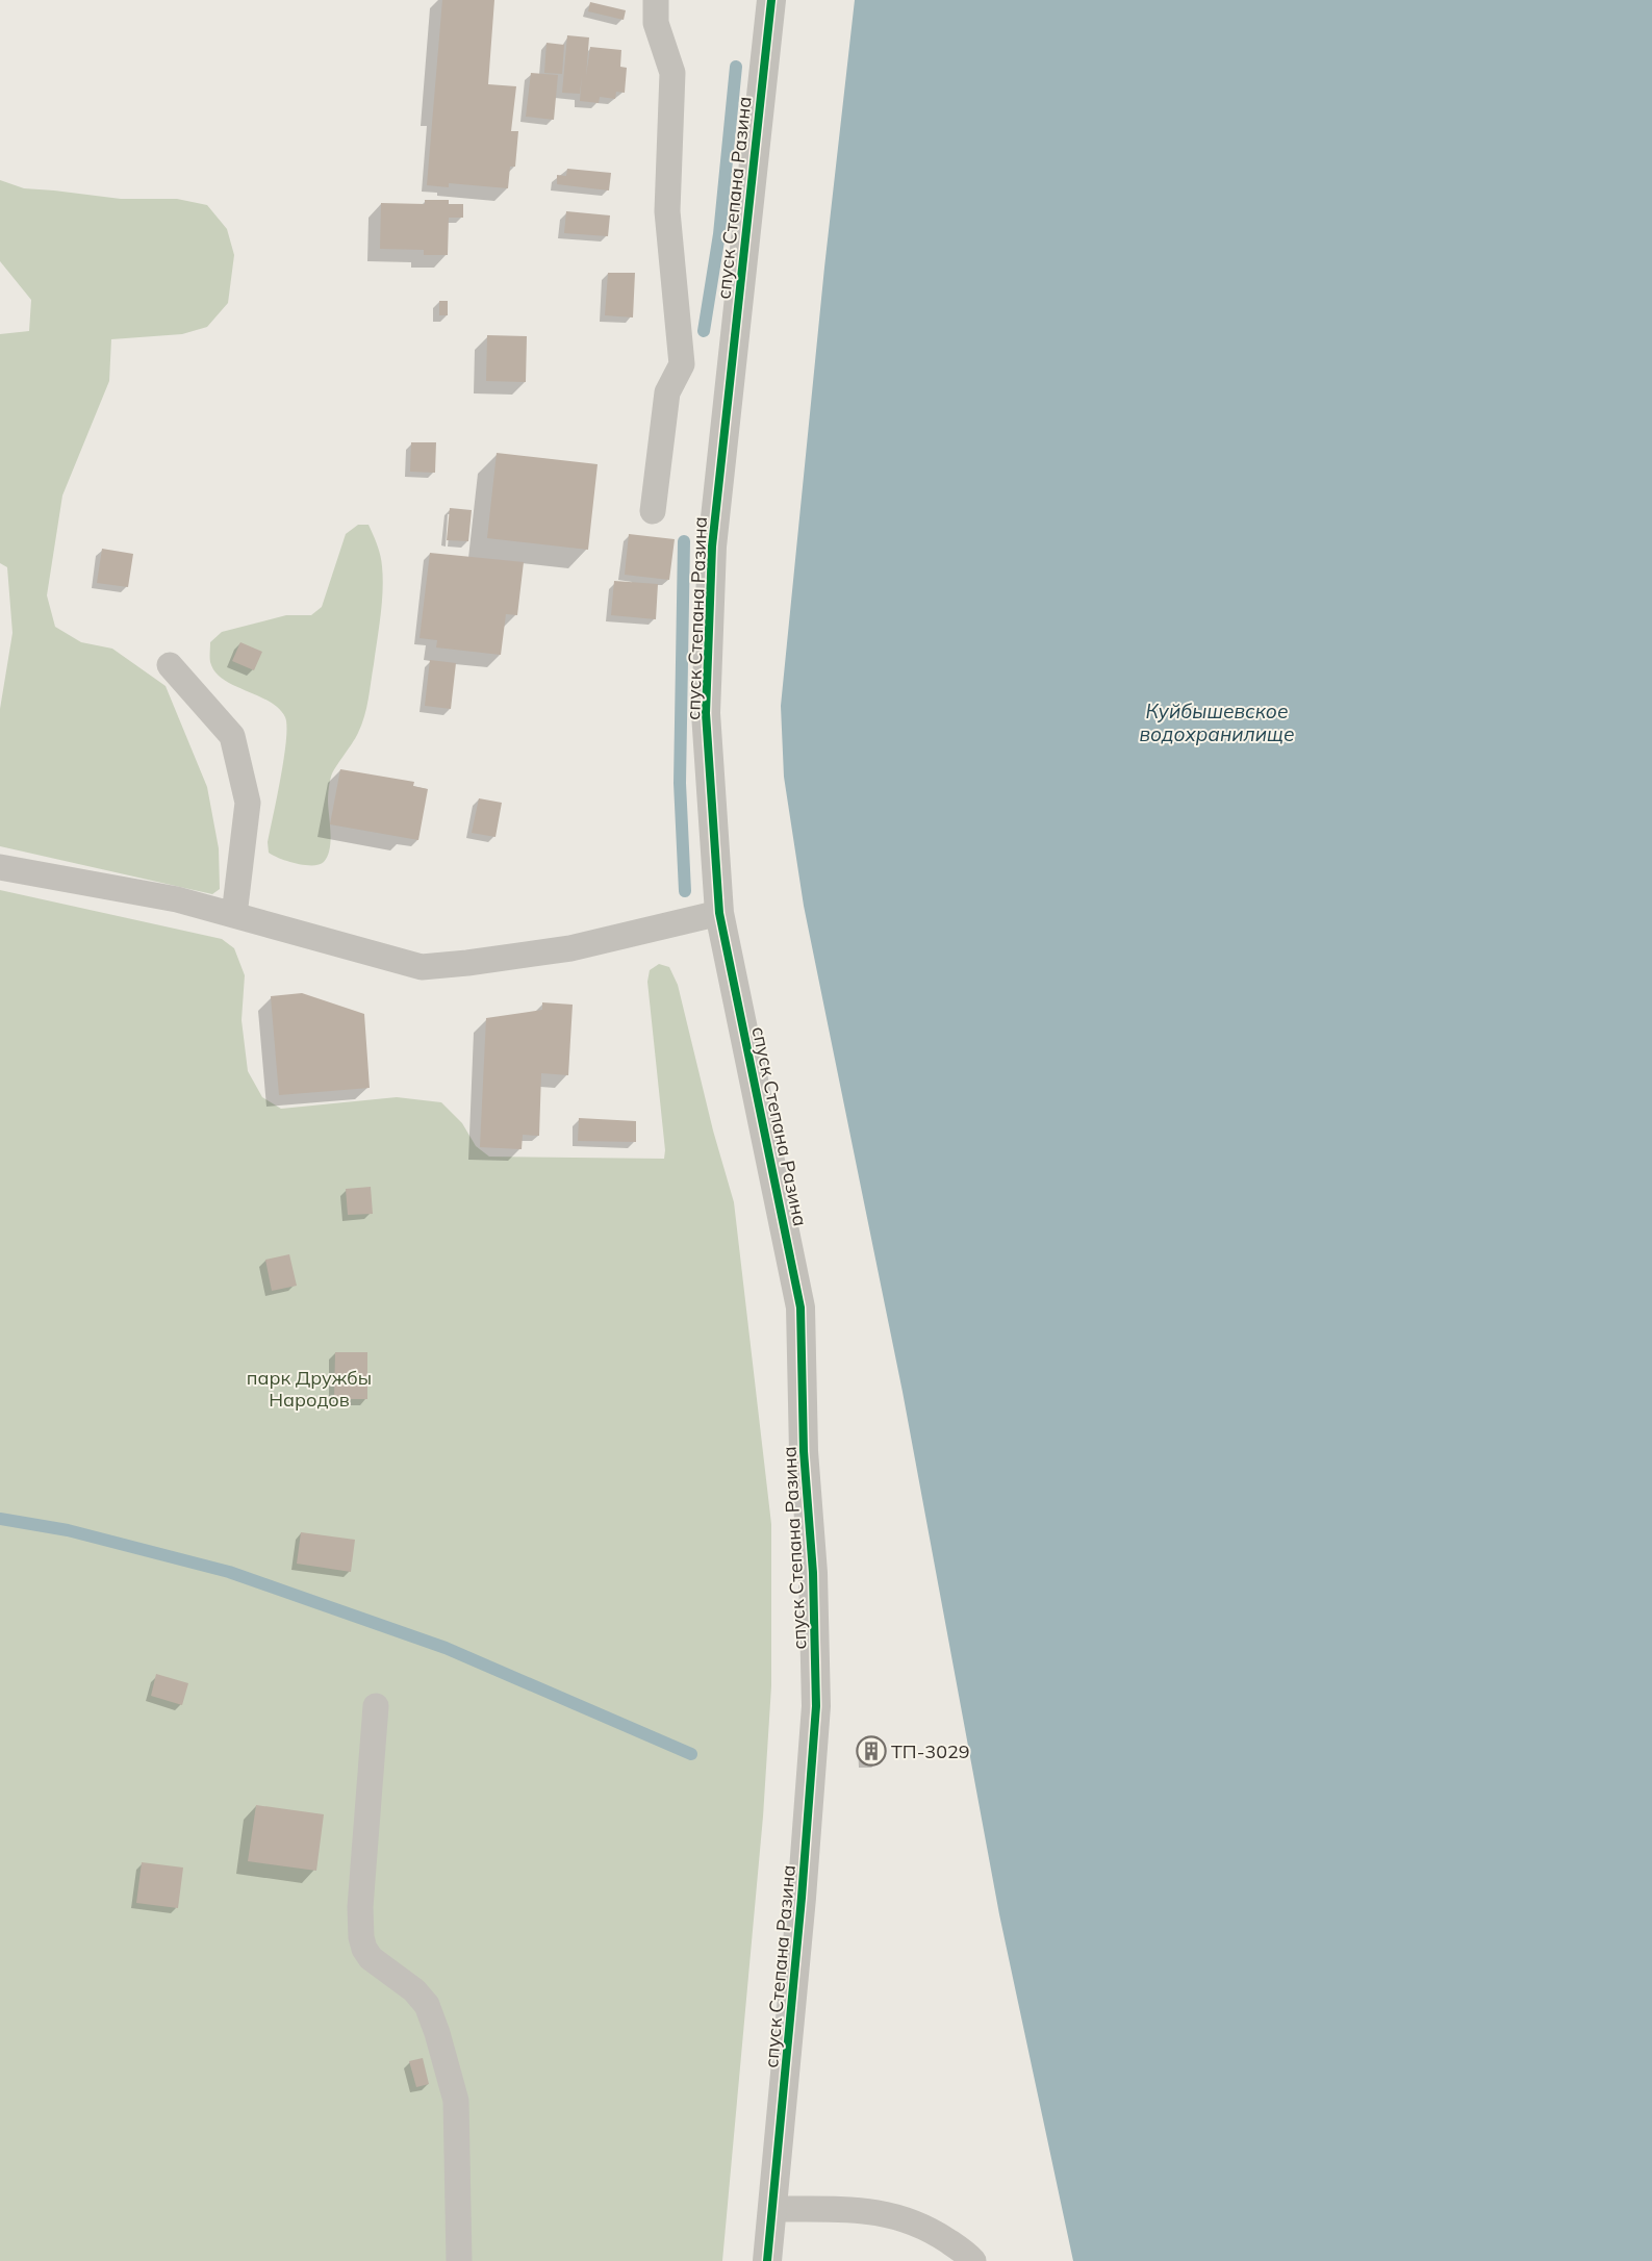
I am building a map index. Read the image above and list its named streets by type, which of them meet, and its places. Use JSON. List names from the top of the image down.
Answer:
{
  "streets": {
    "street": ["спуск Степана Разина"]
  },
  "water": ["Куйбышевское водохранилище"],
  "parks": ["парк Дружбы Народов"],
  "places": {
    "building": ["ТП-3029"]
  }
}
